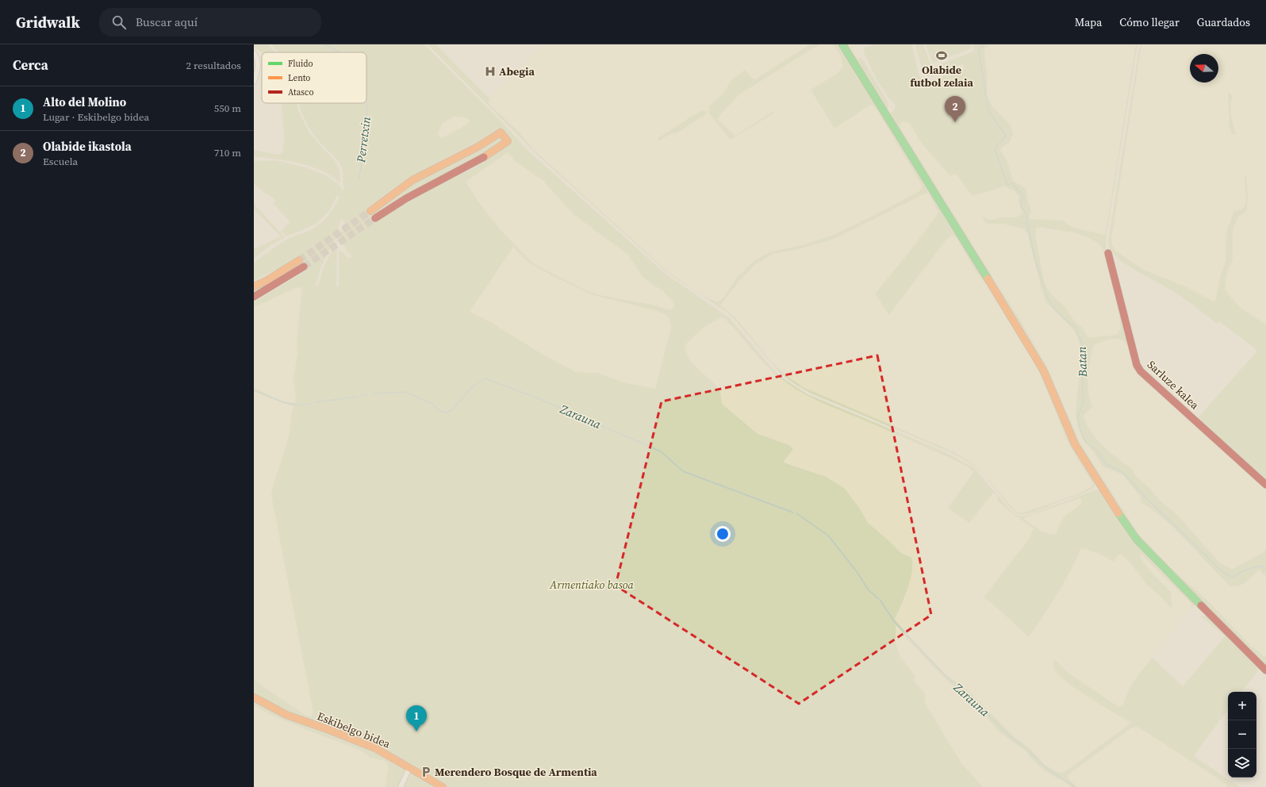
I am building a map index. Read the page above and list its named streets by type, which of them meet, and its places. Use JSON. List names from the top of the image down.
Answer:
{
  "streets": {
    "street": ["Sarluze kalea", "Eskibelgo bidea"]
  },
  "water": ["Perretxin", "Batan", "Zarauna"],
  "parks": ["Armentiako basoa"],
  "places": {
    "sports": ["Olabide futbol zelaia"],
    "hospital": ["Abegia"],
    "parking": ["Merendero Bosque de Armentia"]
  },
  "legend": ["Fluido", "Lento", "Atasco"],
  "north": "left",
  "page": {
    "header": "Gridwalk",
    "search": "Buscar aquí",
    "nav": ["Mapa", "Cómo llegar", "Guardados"],
    "heading": ["Cerca", "2 resultados"],
    "list": [
      {
        "mark": "1",
        "name": "Alto del Molino",
        "note": "Lugar · Eskibelgo bidea",
        "value": "550 m"
      },
      {
        "mark": "2",
        "name": "Olabide ikastola",
        "note": "Escuela",
        "value": "710 m"
      }
    ],
    "pins": ["2", "1"],
    "map_buttons": ["+", "−"]
  }
}
